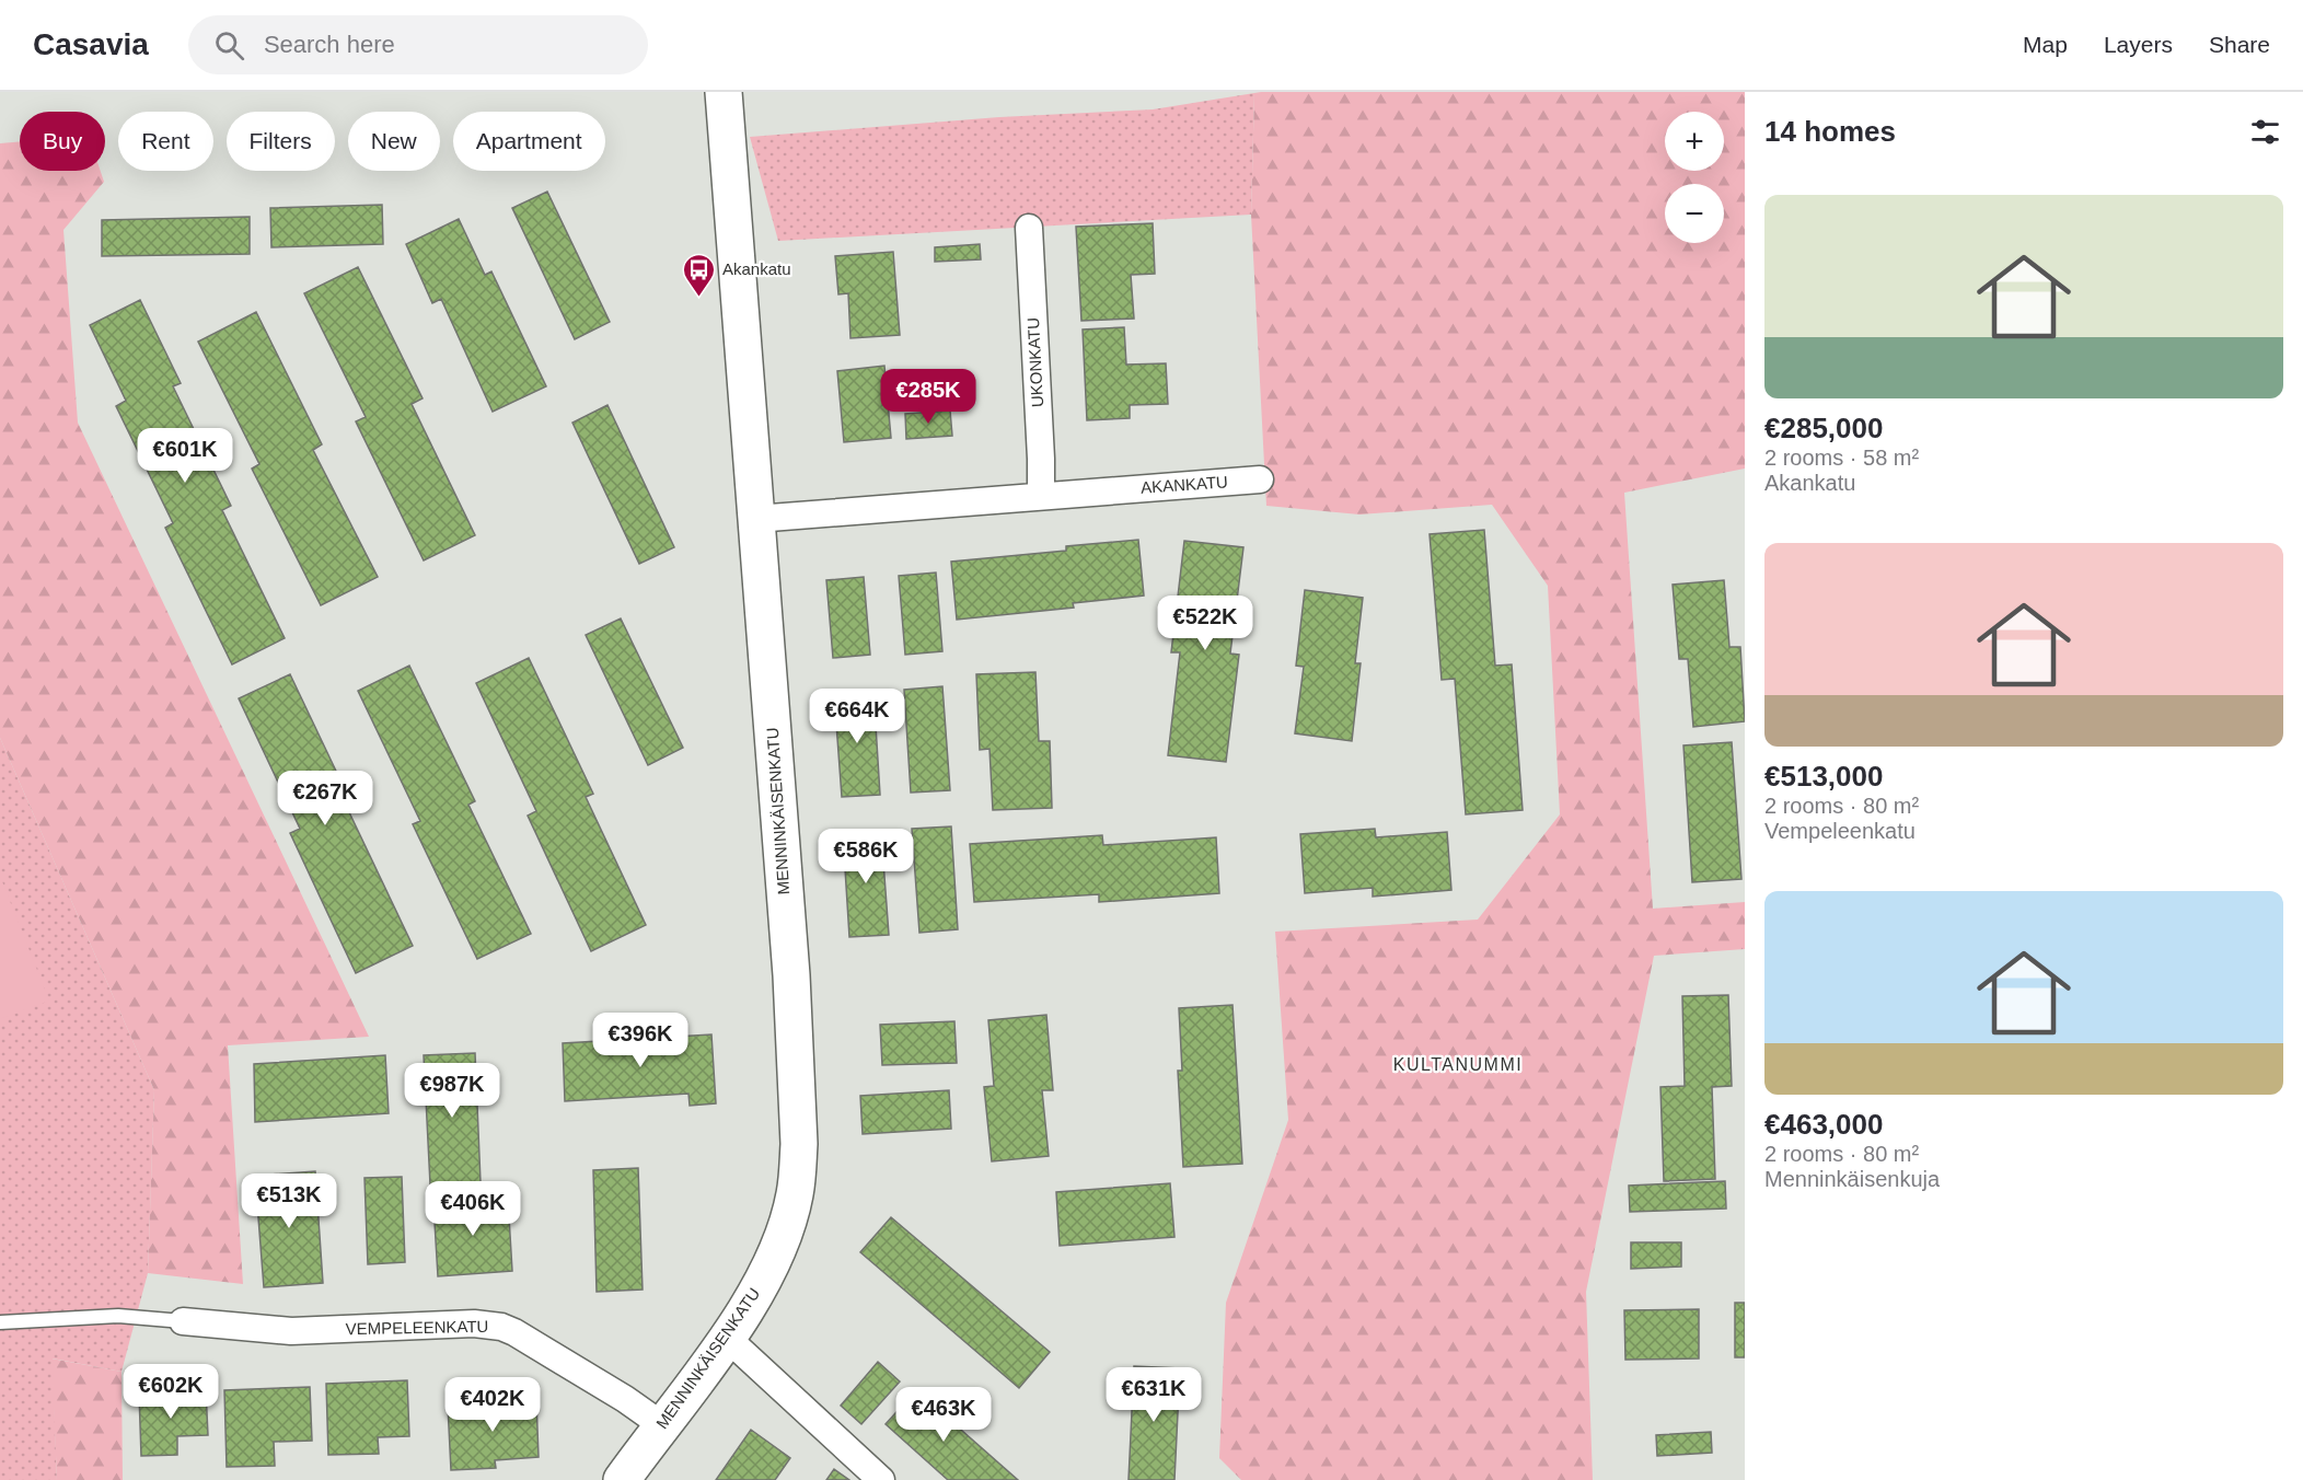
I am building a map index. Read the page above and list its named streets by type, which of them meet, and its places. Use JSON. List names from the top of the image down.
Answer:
{
  "streets": {
    "street": [
      "UKONKATU",
      "AKANKATU",
      "MENNINKÄISENKATU",
      "VEMPELEENKATU"
    ]
  },
  "crossings": [
    ["UKONKATU", "AKANKATU"],
    ["AKANKATU", "MENNINKÄISENKATU"],
    ["MENNINKÄISENKATU", "VEMPELEENKATU"]
  ],
  "districts": ["KULTANUMMI"],
  "places": {
    "bus stop": ["Akankatu"]
  },
  "page": {
    "header": "Casavia",
    "search": "Search here",
    "nav": ["Map", "Layers", "Share"],
    "heading": "14 homes",
    "map_buttons": ["+", "−"],
    "chip": [
      "Buy",
      "Rent",
      "Filters",
      "New",
      "Apartment"
    ],
    "list": [
      {
        "name": "€285,000",
        "note": "2 rooms · 58 m² · Akankatu"
      },
      {
        "name": "€513,000",
        "note": "2 rooms · 80 m² · Vempeleenkatu"
      },
      {
        "name": "€463,000",
        "note": "2 rooms · 80 m² · Menninkäisenkuja"
      }
    ],
    "price": [
      "€285K",
      "€601K",
      "€522K",
      "€664K",
      "€267K",
      "€586K",
      "€396K",
      "€987K",
      "€513K",
      "€406K",
      "€602K",
      "€631K",
      "€402K",
      "€463K"
    ]
  }
}
